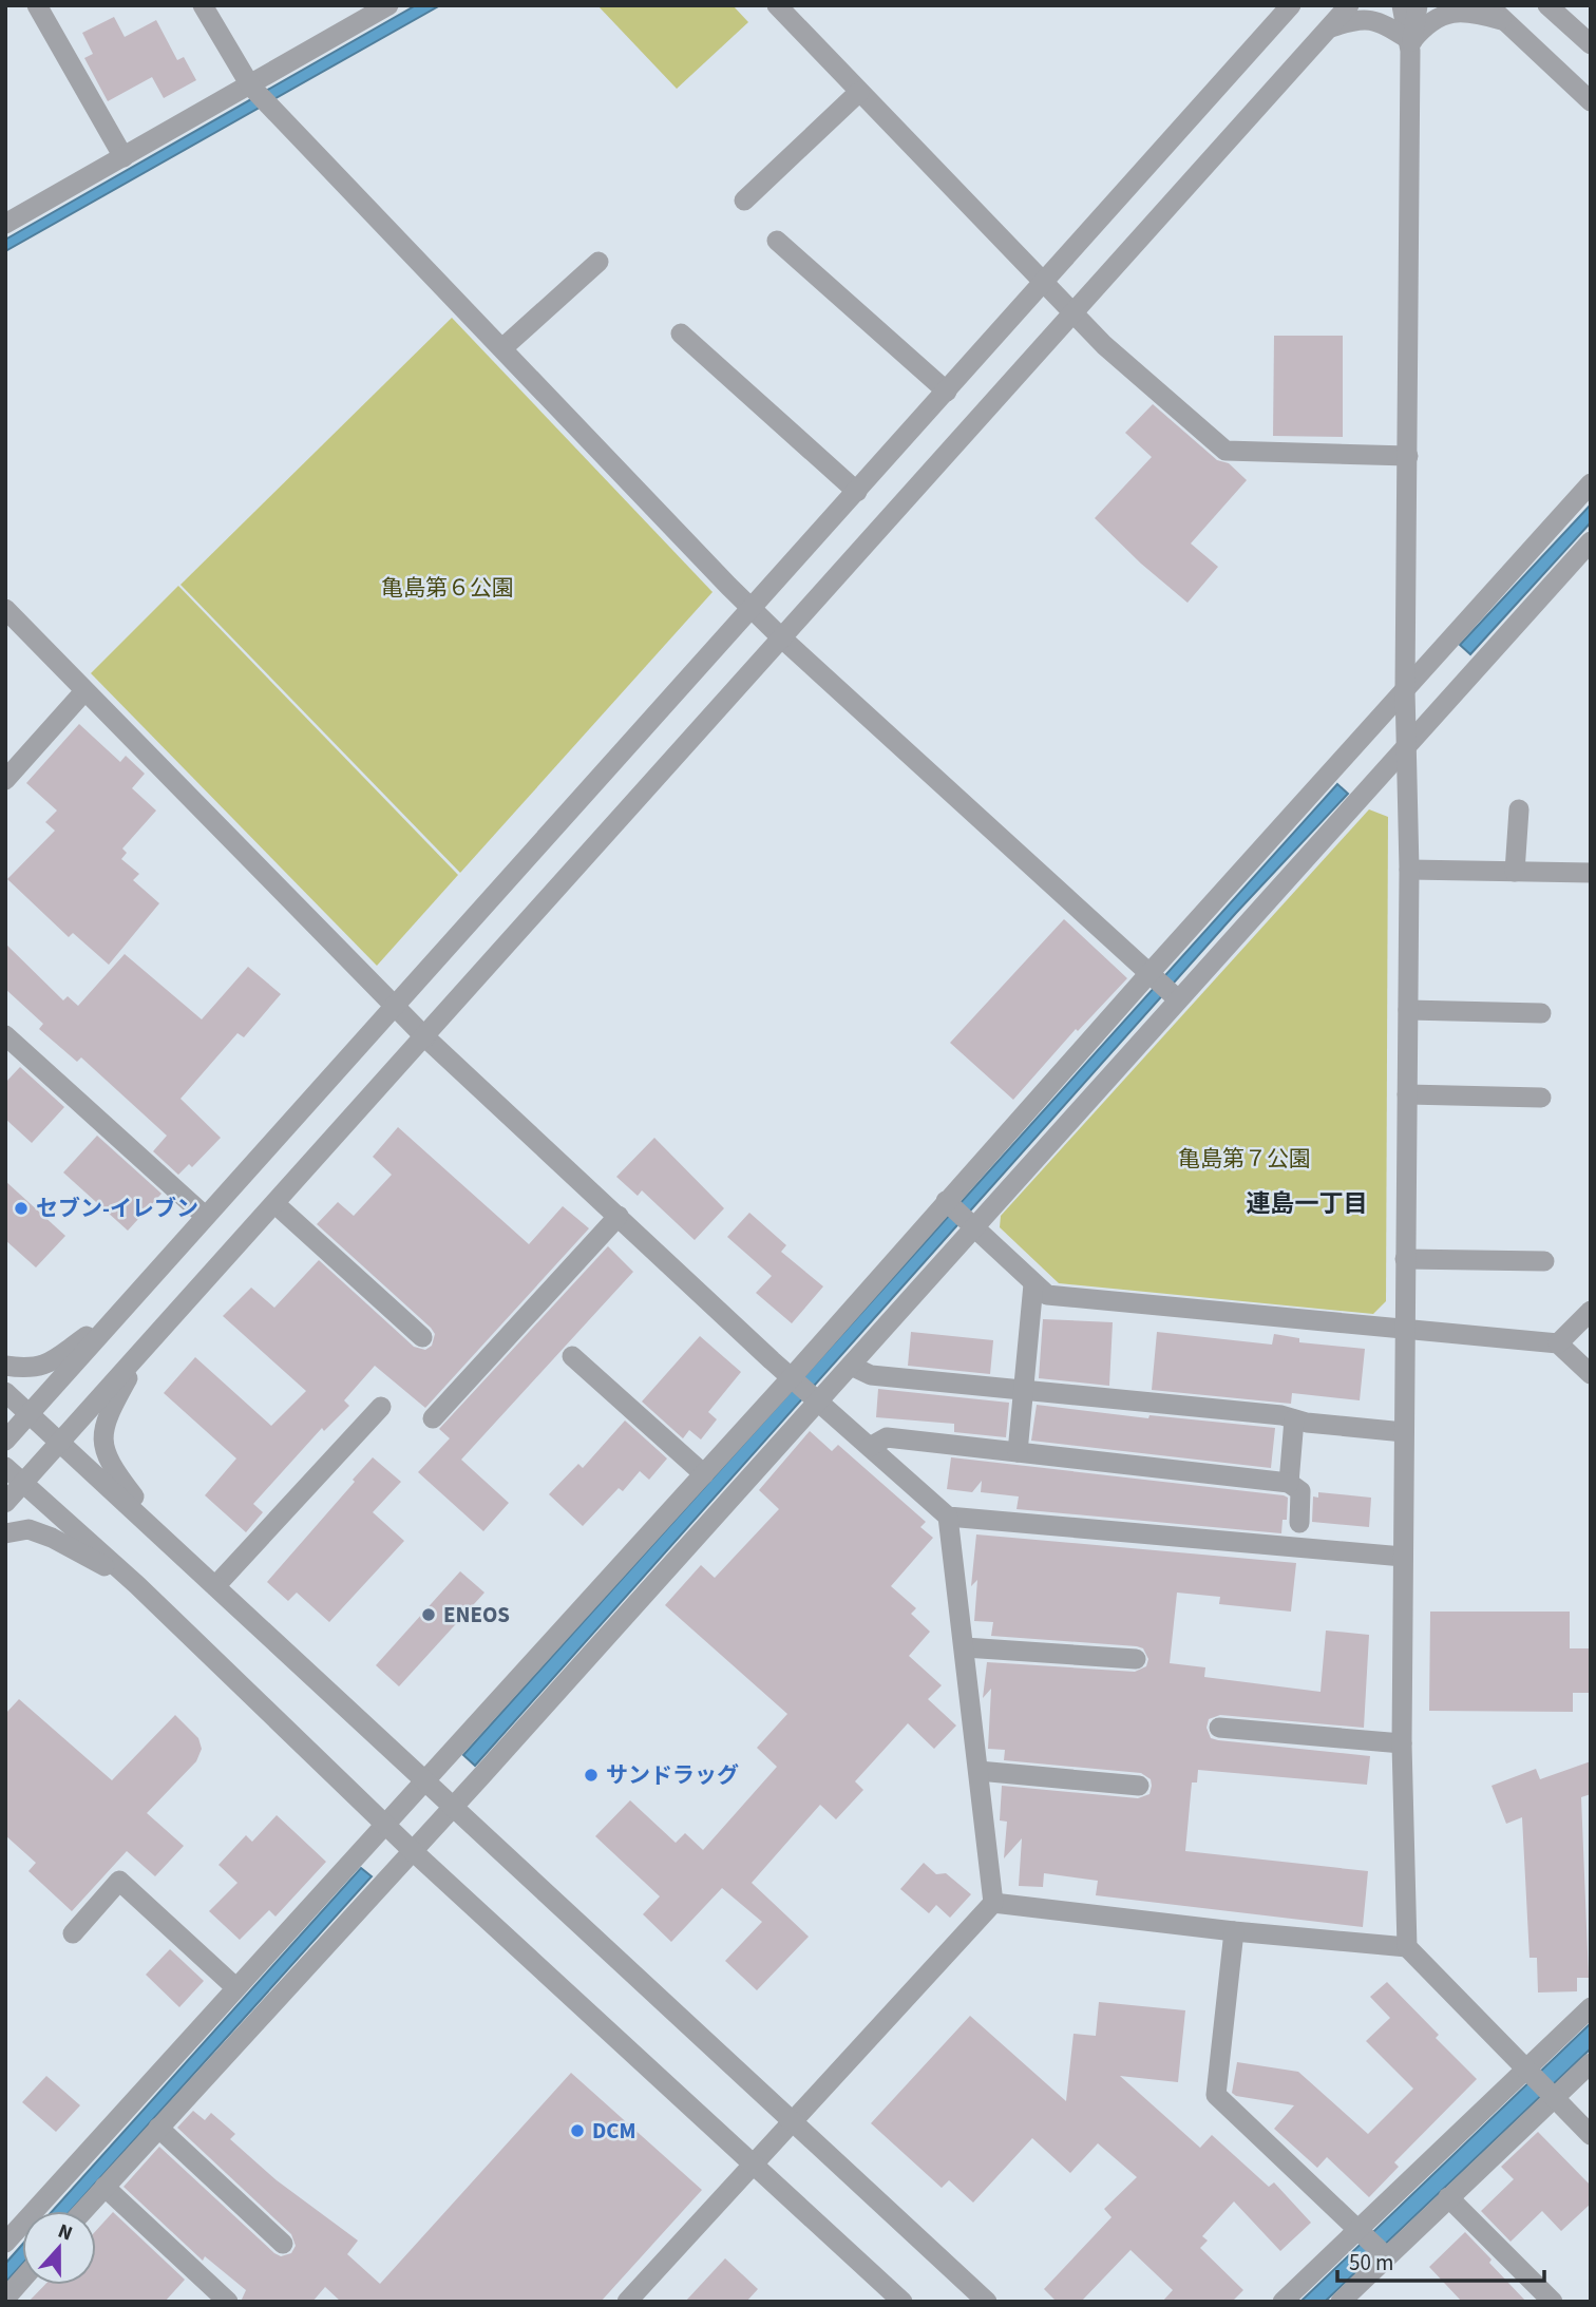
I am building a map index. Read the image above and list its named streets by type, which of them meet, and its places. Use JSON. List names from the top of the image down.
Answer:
{
  "districts": ["連島一丁目"],
  "parks": ["亀島第６公園", "亀島第７公園"],
  "places": [
    "セブン-イレブン",
    "ENEOS",
    "サンドラッグ",
    "DCM"
  ],
  "scale_bar": "50 m",
  "north": "top"
}
